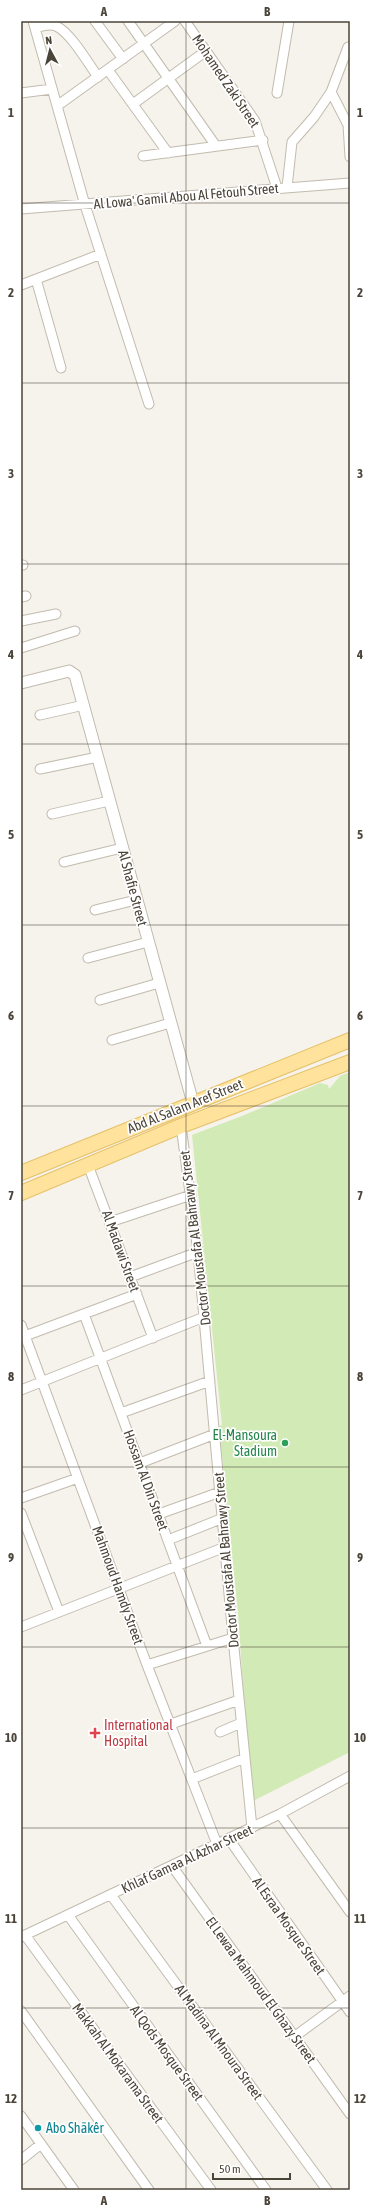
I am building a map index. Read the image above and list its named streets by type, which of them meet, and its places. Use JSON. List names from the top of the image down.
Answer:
{
  "streets": {
    "main road": ["Abd Al Salam Aref Street"],
    "street": [
      "Mohamed Zaki Street",
      "Al Lowa' Gamil Abou Al Fetouh Street",
      "Al Shafie Street",
      "Doctor Moustafa Al Bahrawy Street",
      "Al Madawi Street",
      "Hossam Al Din Street",
      "Mahmoud Hamdy Street",
      "Khlaf Gamaa Al Azhar Street",
      "Al Esraa Mosque Street",
      "El Lewaa Mahmoud El Ghazy Street",
      "Al Madina Al Mnoura Street",
      "Al Qods Mosque Street",
      "Makkah Al Mokarama Street"
    ]
  },
  "crossings": [
    ["Mohamed Zaki Street", "Al Lowa' Gamil Abou Al Fetouh Street"],
    ["Al Shafie Street", "Abd Al Salam Aref Street"],
    ["Abd Al Salam Aref Street", "Doctor Moustafa Al Bahrawy Street"],
    ["Abd Al Salam Aref Street", "Al Madawi Street"],
    ["Doctor Moustafa Al Bahrawy Street", "Khlaf Gamaa Al Azhar Street"],
    ["Mahmoud Hamdy Street", "Khlaf Gamaa Al Azhar Street"],
    ["Khlaf Gamaa Al Azhar Street", "Al Esraa Mosque Street"],
    ["Khlaf Gamaa Al Azhar Street", "El Lewaa Mahmoud El Ghazy Street"],
    ["Khlaf Gamaa Al Azhar Street", "Al Madina Al Mnoura Street"],
    ["Khlaf Gamaa Al Azhar Street", "Al Qods Mosque Street"],
    ["Khlaf Gamaa Al Azhar Street", "Makkah Al Mokarama Street"]
  ],
  "places": {
    "other": ["El-Mansoura Stadium", "Abo Shäkêr"],
    "health": ["International Hospital"]
  },
  "scale_bar": "50 m",
  "north": "top",
  "grid": {
    "columns": ["A", "B"],
    "rows": [
      "1",
      "2",
      "3",
      "4",
      "5",
      "6",
      "7",
      "8",
      "9",
      "10",
      "11",
      "12"
    ]
  }
}
